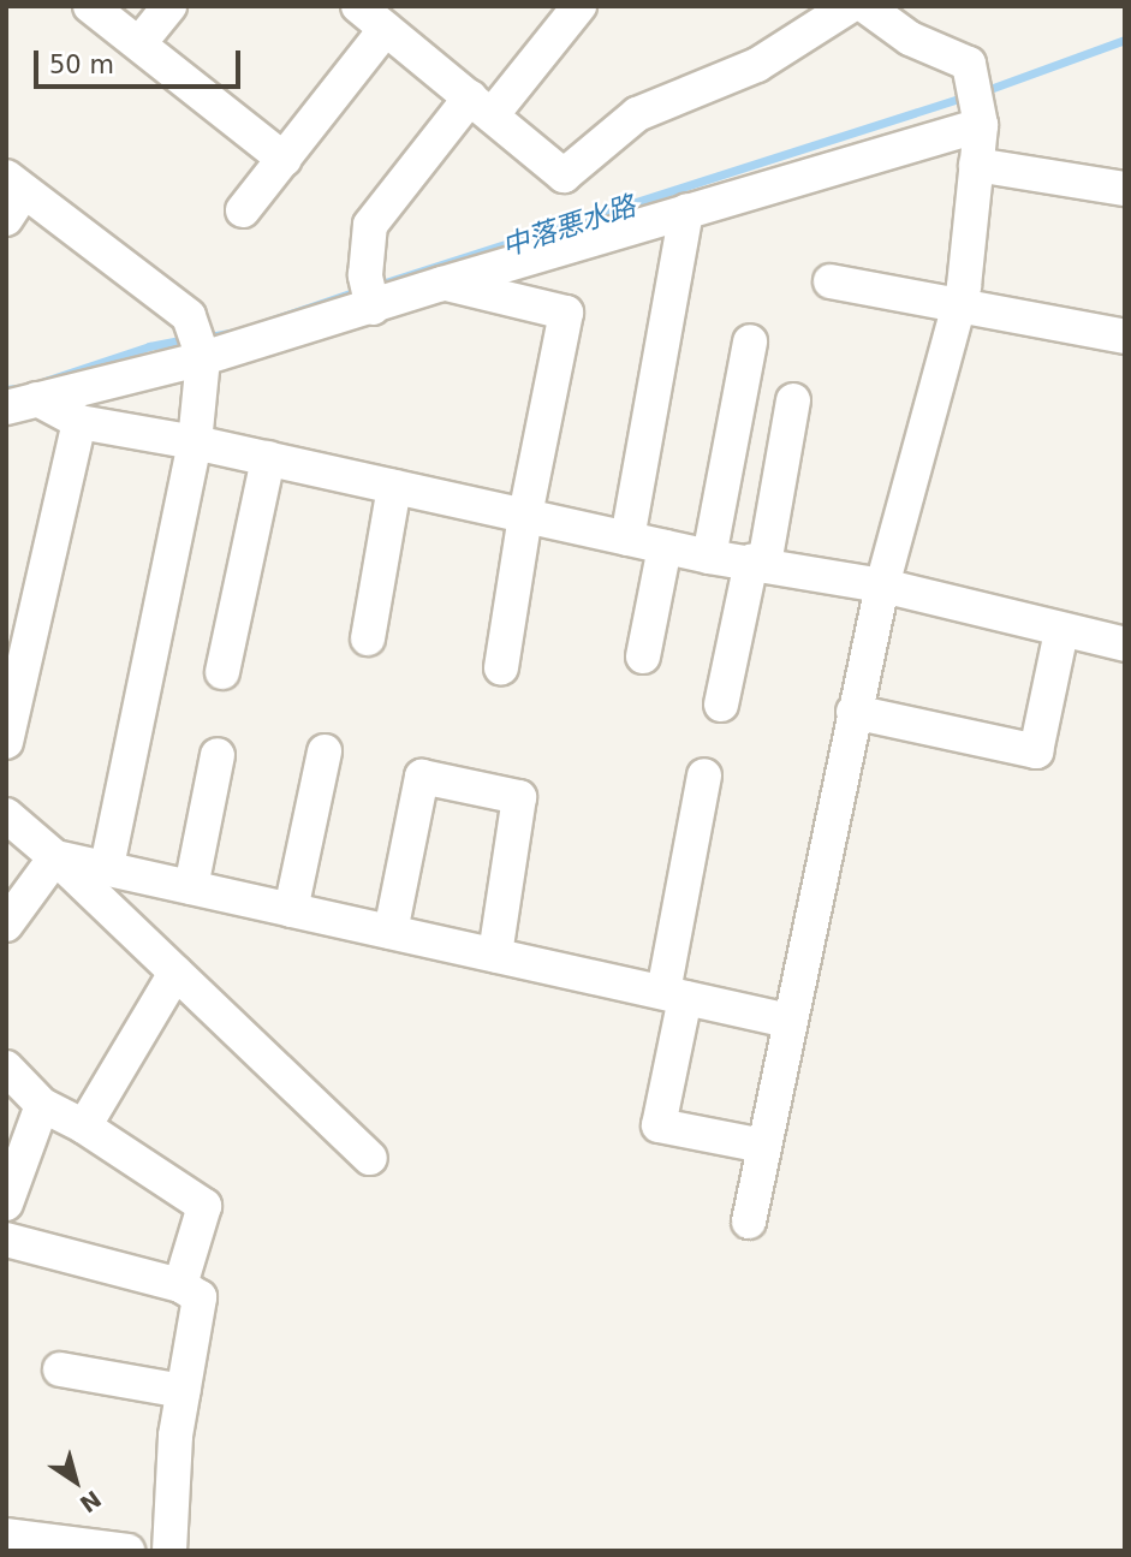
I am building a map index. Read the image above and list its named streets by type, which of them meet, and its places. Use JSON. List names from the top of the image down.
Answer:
{
  "water": ["中落悪水路"],
  "scale_bar": "50 m",
  "north": "bottom right"
}
